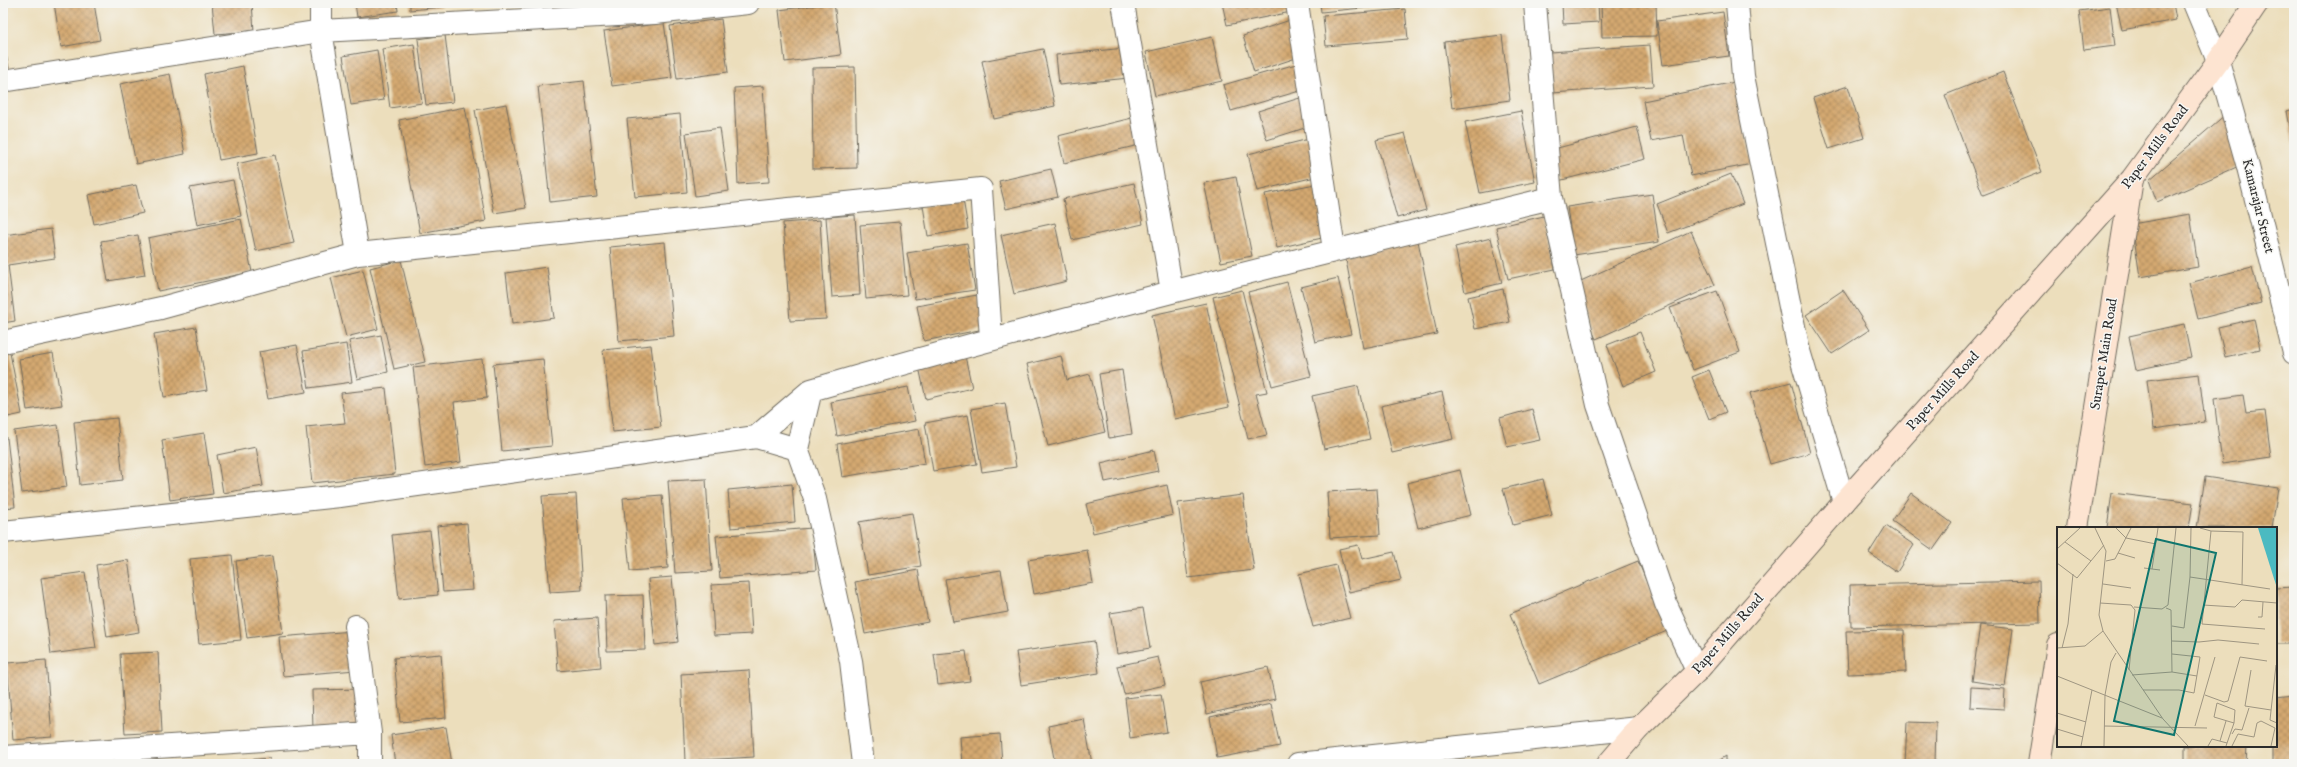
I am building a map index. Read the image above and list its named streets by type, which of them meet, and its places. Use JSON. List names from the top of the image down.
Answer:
{
  "streets": {
    "main road": ["Paper Mills Road", "Surapet Main Road"],
    "street": ["Kamarajar Street"]
  },
  "crossings": [
    ["Paper Mills Road", "Kamarajar Street"],
    ["Paper Mills Road", "Surapet Main Road"]
  ]
}
